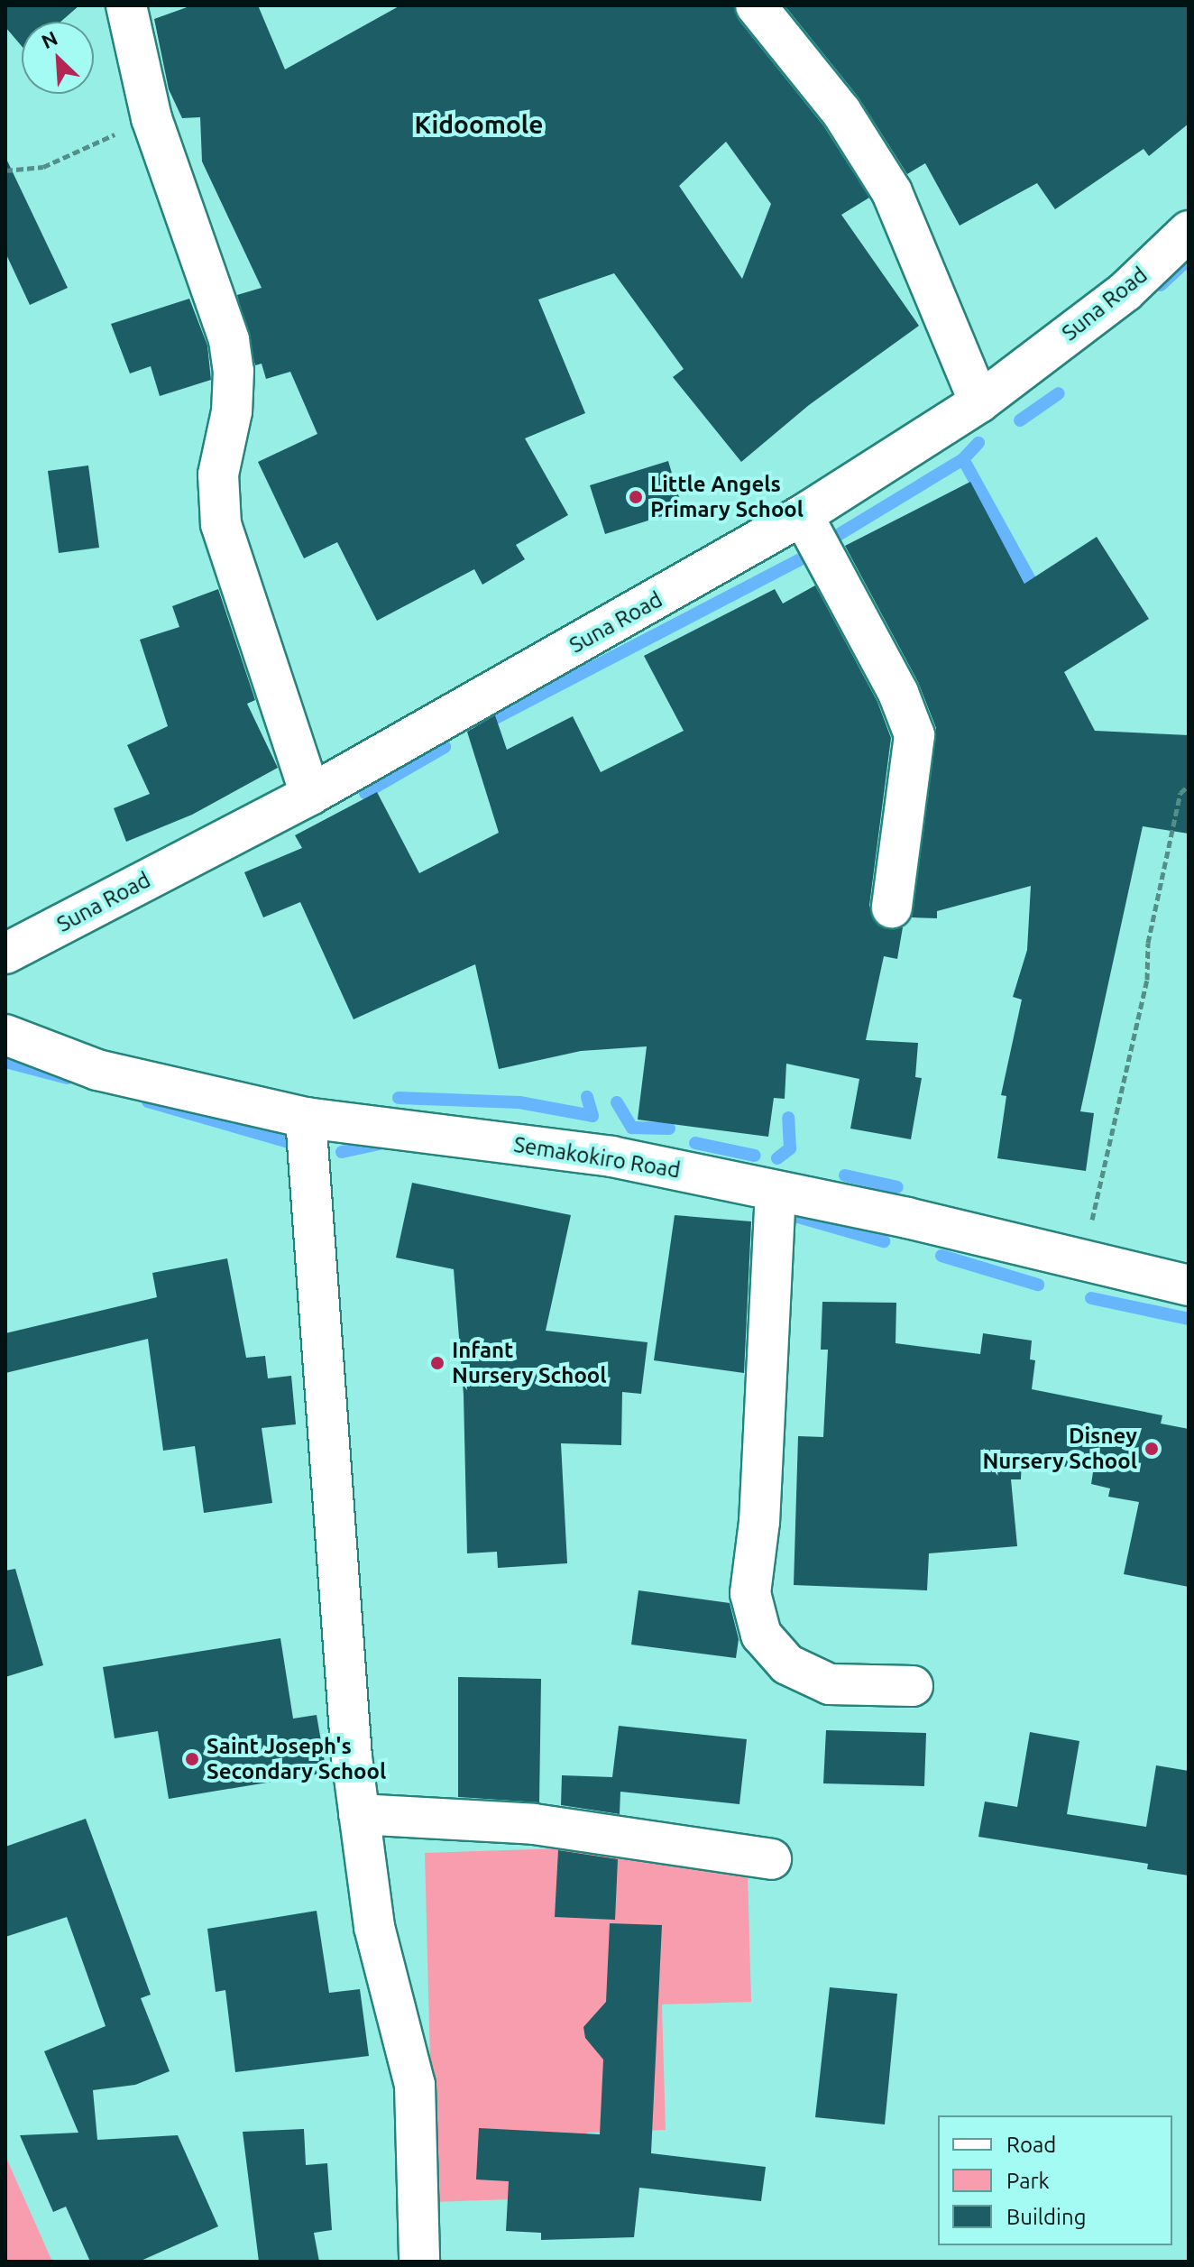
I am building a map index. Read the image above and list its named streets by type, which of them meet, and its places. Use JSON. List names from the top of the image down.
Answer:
{
  "streets": {
    "street": ["Suna Road", "Semakokiro Road"]
  },
  "districts": ["Kidoomole"],
  "places": [
    "Little Angels Primary School",
    "Infant Nursery School",
    "Disney Nursery School",
    "Saint Joseph's Secondary School"
  ],
  "legend": ["Road", "Park", "Building"],
  "north": "top left"
}
